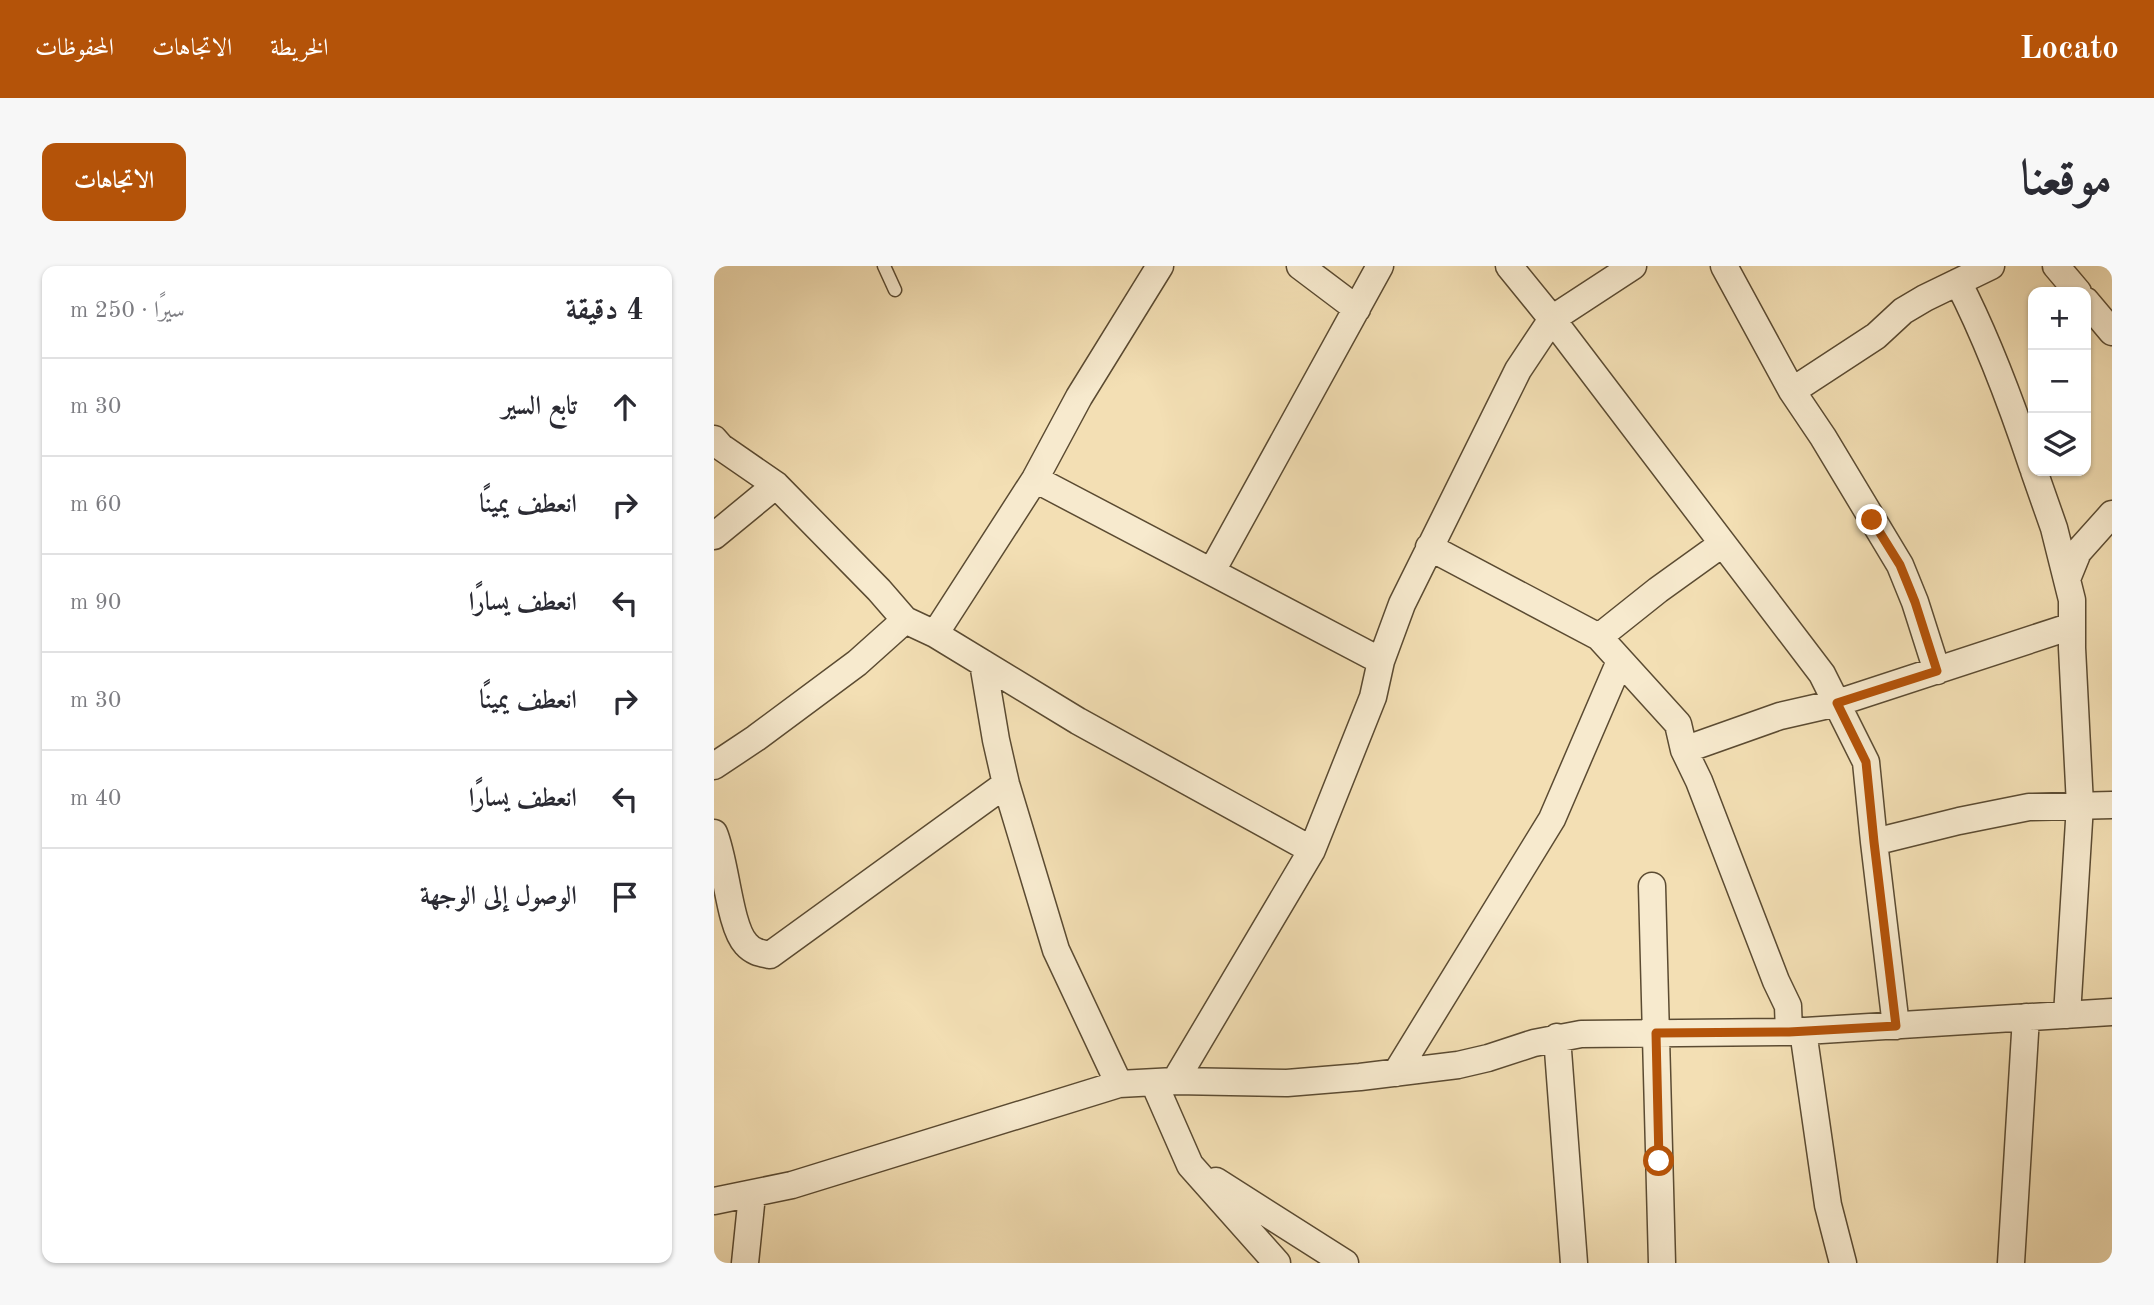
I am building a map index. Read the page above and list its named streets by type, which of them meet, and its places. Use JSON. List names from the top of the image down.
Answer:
{
  "page": {
    "header": "Locato",
    "nav": ["الخريطة", "الاتجاهات", "المحفوظات"],
    "title": "موقعنا",
    "buttons": "الاتجاهات",
    "heading": ["4 دقيقة", "سيرًا · 250 m"],
    "map_buttons": ["+", "−"],
    "list": [
      ["تابع السير", "30 m"],
      ["انعطف يمينًا", "60 m"],
      ["انعطف يسارًا", "90 m"],
      ["انعطف يمينًا", "30 m"],
      ["انعطف يسارًا", "40 m"],
      "الوصول إلى الوجهة"
    ]
  }
}
